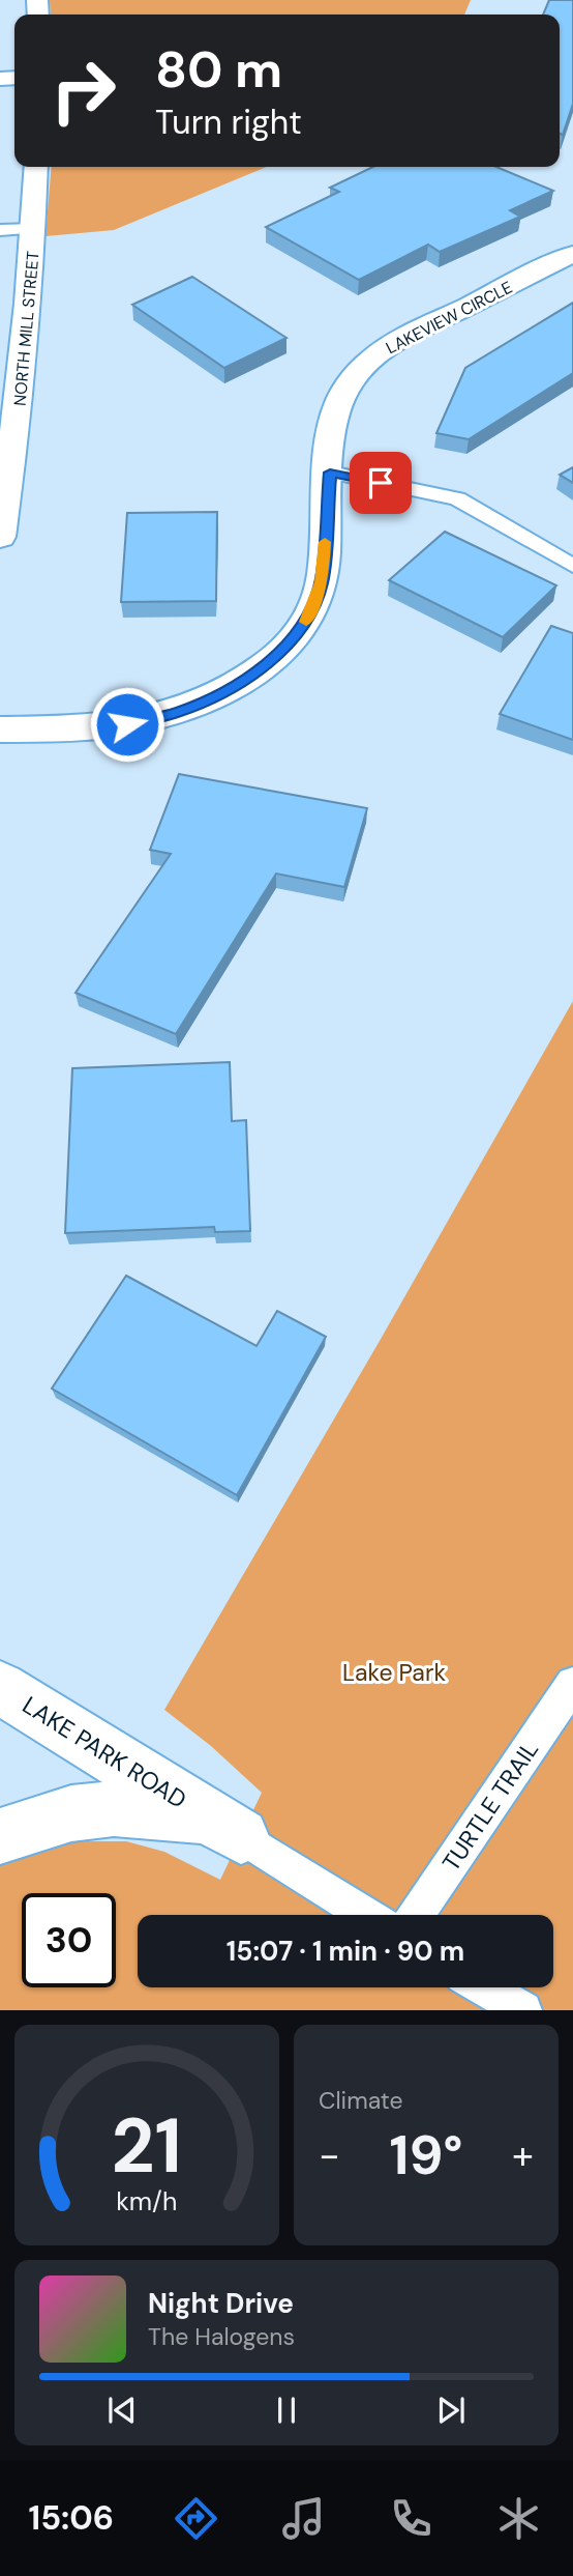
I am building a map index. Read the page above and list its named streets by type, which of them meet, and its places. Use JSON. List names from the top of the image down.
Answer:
{
  "streets": {
    "street": ["LAKEVIEW CIRCLE", "NORTH MILL STREET", "LAKE PARK ROAD"],
    "lane": ["TURTLE TRAIL"]
  },
  "parks": ["Lake Park"],
  "page": {
    "turn": ["80 m", "Turn right"],
    "limit": "30",
    "trip": "15:07 · 1 min · 90 m",
    "tile": "Climate",
    "heat": ["−", "19°", "+"],
    "song": ["Night Drive", "The Halogens"],
    "tabs": "15:06",
    "gauge": ["21", "km/h"]
  }
}
